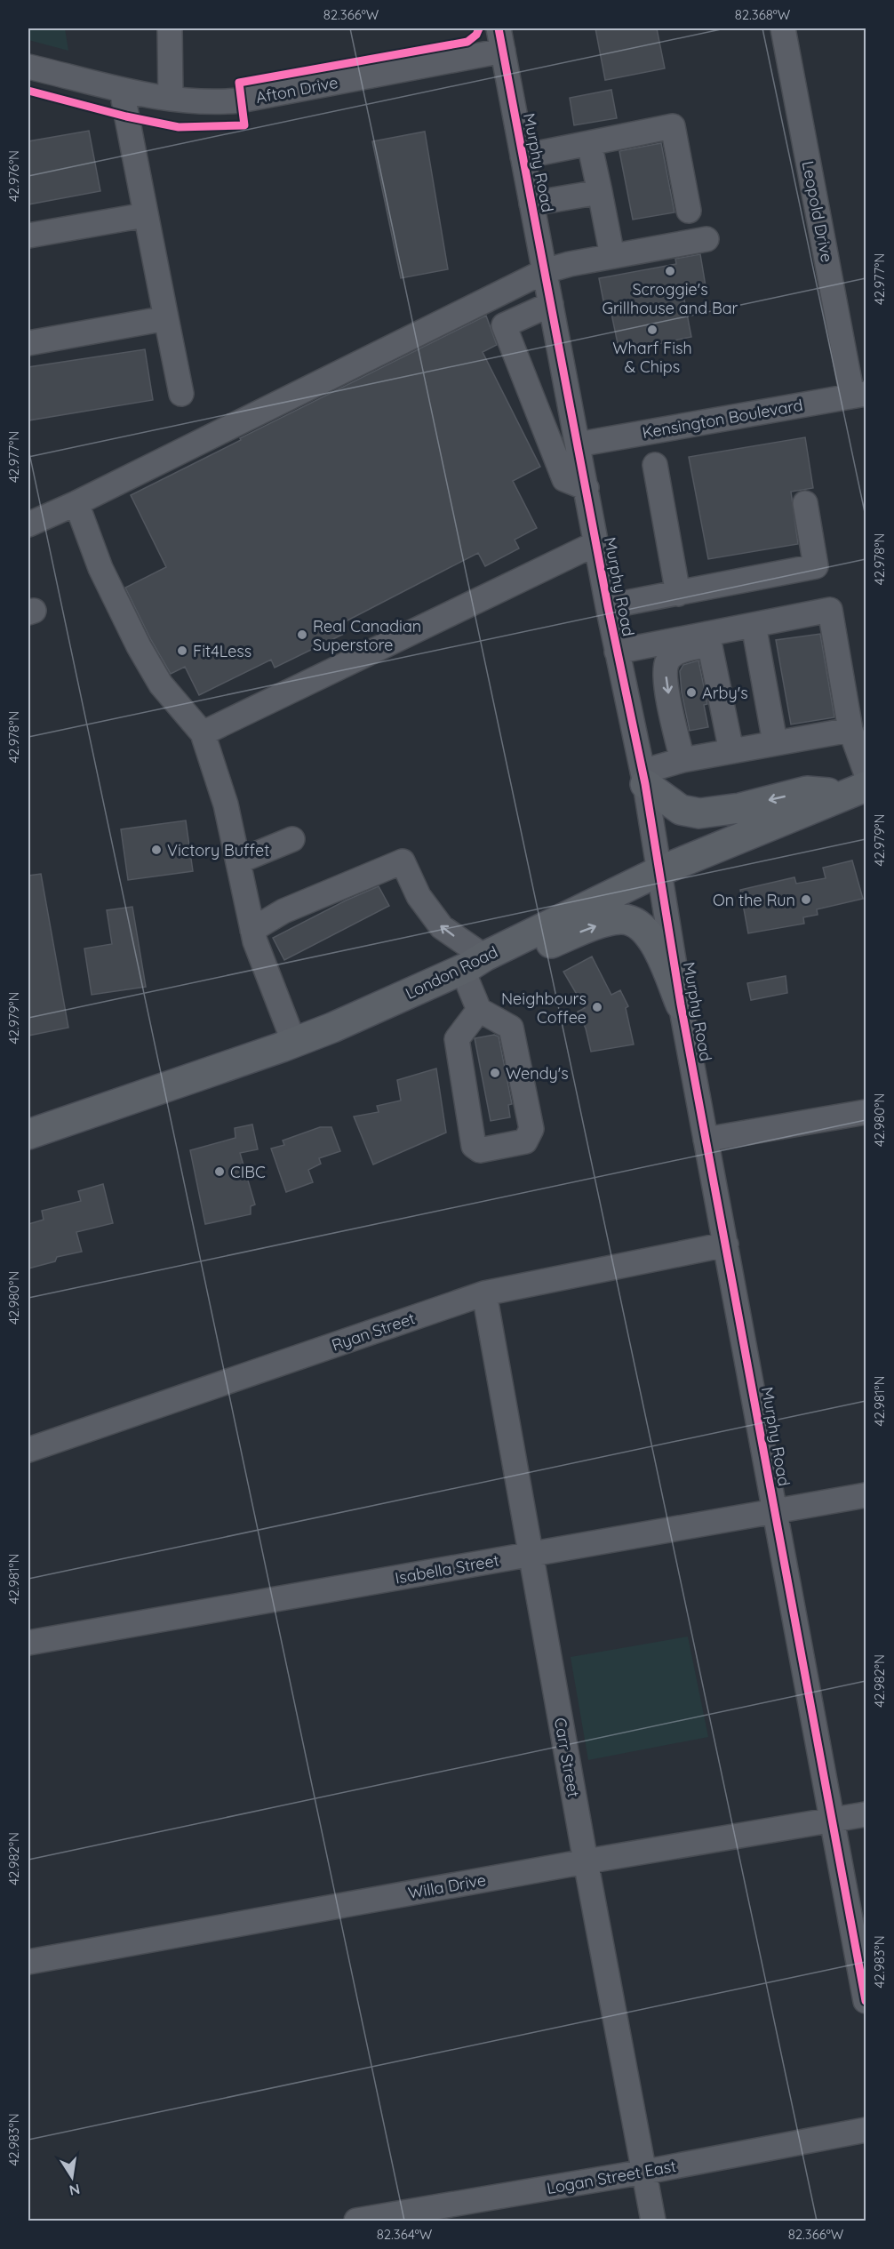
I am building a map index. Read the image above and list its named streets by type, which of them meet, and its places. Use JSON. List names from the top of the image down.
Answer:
{
  "streets": {
    "main road": ["London Road"],
    "street": [
      "Afton Drive",
      "Murphy Road",
      "Leopold Drive",
      "Kensington Boulevard",
      "Ryan Street",
      "Isabella Street",
      "Carr Street",
      "Willa Drive",
      "Logan Street East"
    ]
  },
  "crossings": [
    ["Afton Drive", "Murphy Road"],
    ["Murphy Road", "Kensington Boulevard"],
    ["Murphy Road", "London Road"],
    ["Murphy Road", "Ryan Street"],
    ["Murphy Road", "Isabella Street"],
    ["Murphy Road", "Willa Drive"],
    ["Leopold Drive", "Kensington Boulevard"],
    ["Ryan Street", "Carr Street"],
    ["Isabella Street", "Carr Street"],
    ["Carr Street", "Willa Drive"],
    ["Carr Street", "Logan Street East"]
  ],
  "places": [
    "Scroggie's Grillhouse and Bar",
    "Wharf Fish & Chips",
    "Real Canadian Superstore",
    "Fit4Less",
    "Arby's",
    "Victory Buffet",
    "On the Run",
    "Neighbours Coffee",
    "Wendy's",
    "CIBC"
  ],
  "north": "bottom",
  "coordinates": [
    "82.366°W",
    "82.368°W",
    "42.976°N",
    "42.977°N",
    "42.978°N",
    "42.979°N",
    "42.980°N",
    "42.981°N",
    "42.982°N",
    "42.983°N",
    "82.364°W"
  ]
}
